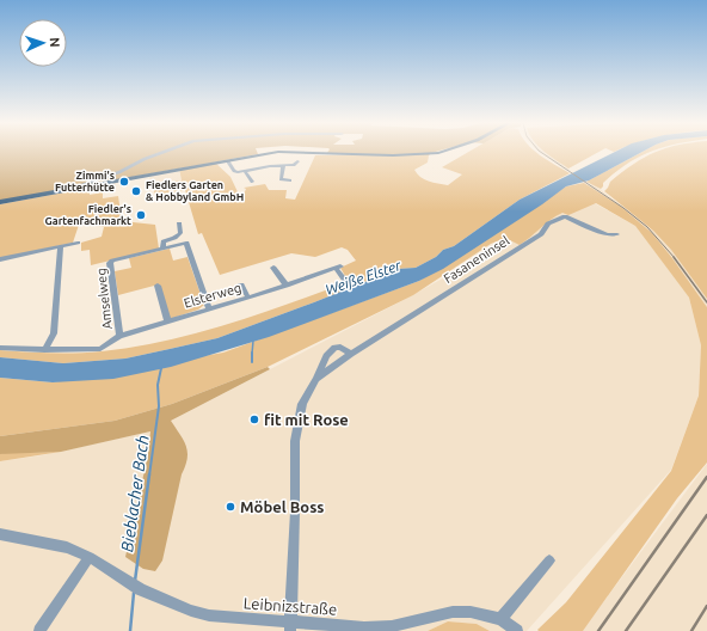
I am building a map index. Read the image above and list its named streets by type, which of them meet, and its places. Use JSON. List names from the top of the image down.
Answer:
{
  "streets": {
    "street": [
      "Fasaneninsel",
      "Elsterweg",
      "Amselweg",
      "Leibnizstraße"
    ]
  },
  "crossings": [
    ["Fasaneninsel", "Leibnizstraße"],
    ["Elsterweg", "Amselweg"]
  ],
  "water": ["Weiße Elster", "Bieblacher Bach"],
  "places": [
    "Zimmi's Futterhütte",
    "Fiedlers Garten & Hobbyland GmbH",
    "Fiedler's Gartenfachmarkt",
    "fit mit Rose",
    "Möbel Boss"
  ],
  "north": "right"
}
